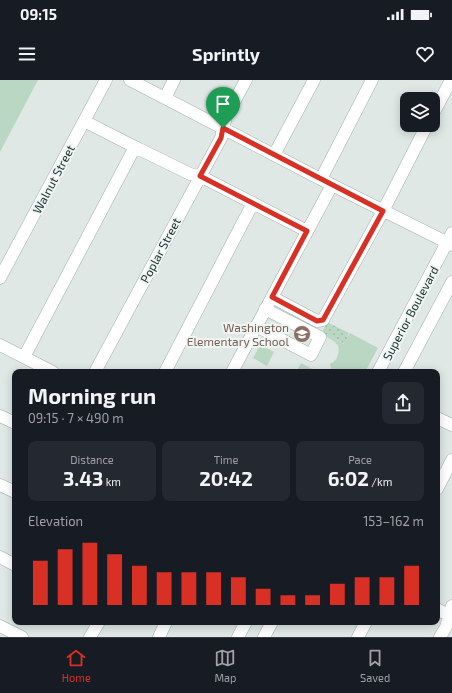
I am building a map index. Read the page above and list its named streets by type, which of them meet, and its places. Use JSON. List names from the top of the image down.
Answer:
{
  "streets": {
    "street": ["Walnut Street", "Poplar Street", "Superior Boulevard"]
  },
  "places": {
    "school or university": ["Washington Elementary School"]
  },
  "page": {
    "status": "09:15",
    "header": "Sprintly",
    "heading": ["Morning run", "09:15 · 7 × 490 m"],
    "stats": [
      ["Distance", "3.43 km"],
      ["Time", "20:42"],
      ["Pace", "6:02 /km"]
    ],
    "chart": ["Elevation", "153–162 m"],
    "tabs": ["Home", "Map", "Saved"]
  }
}
